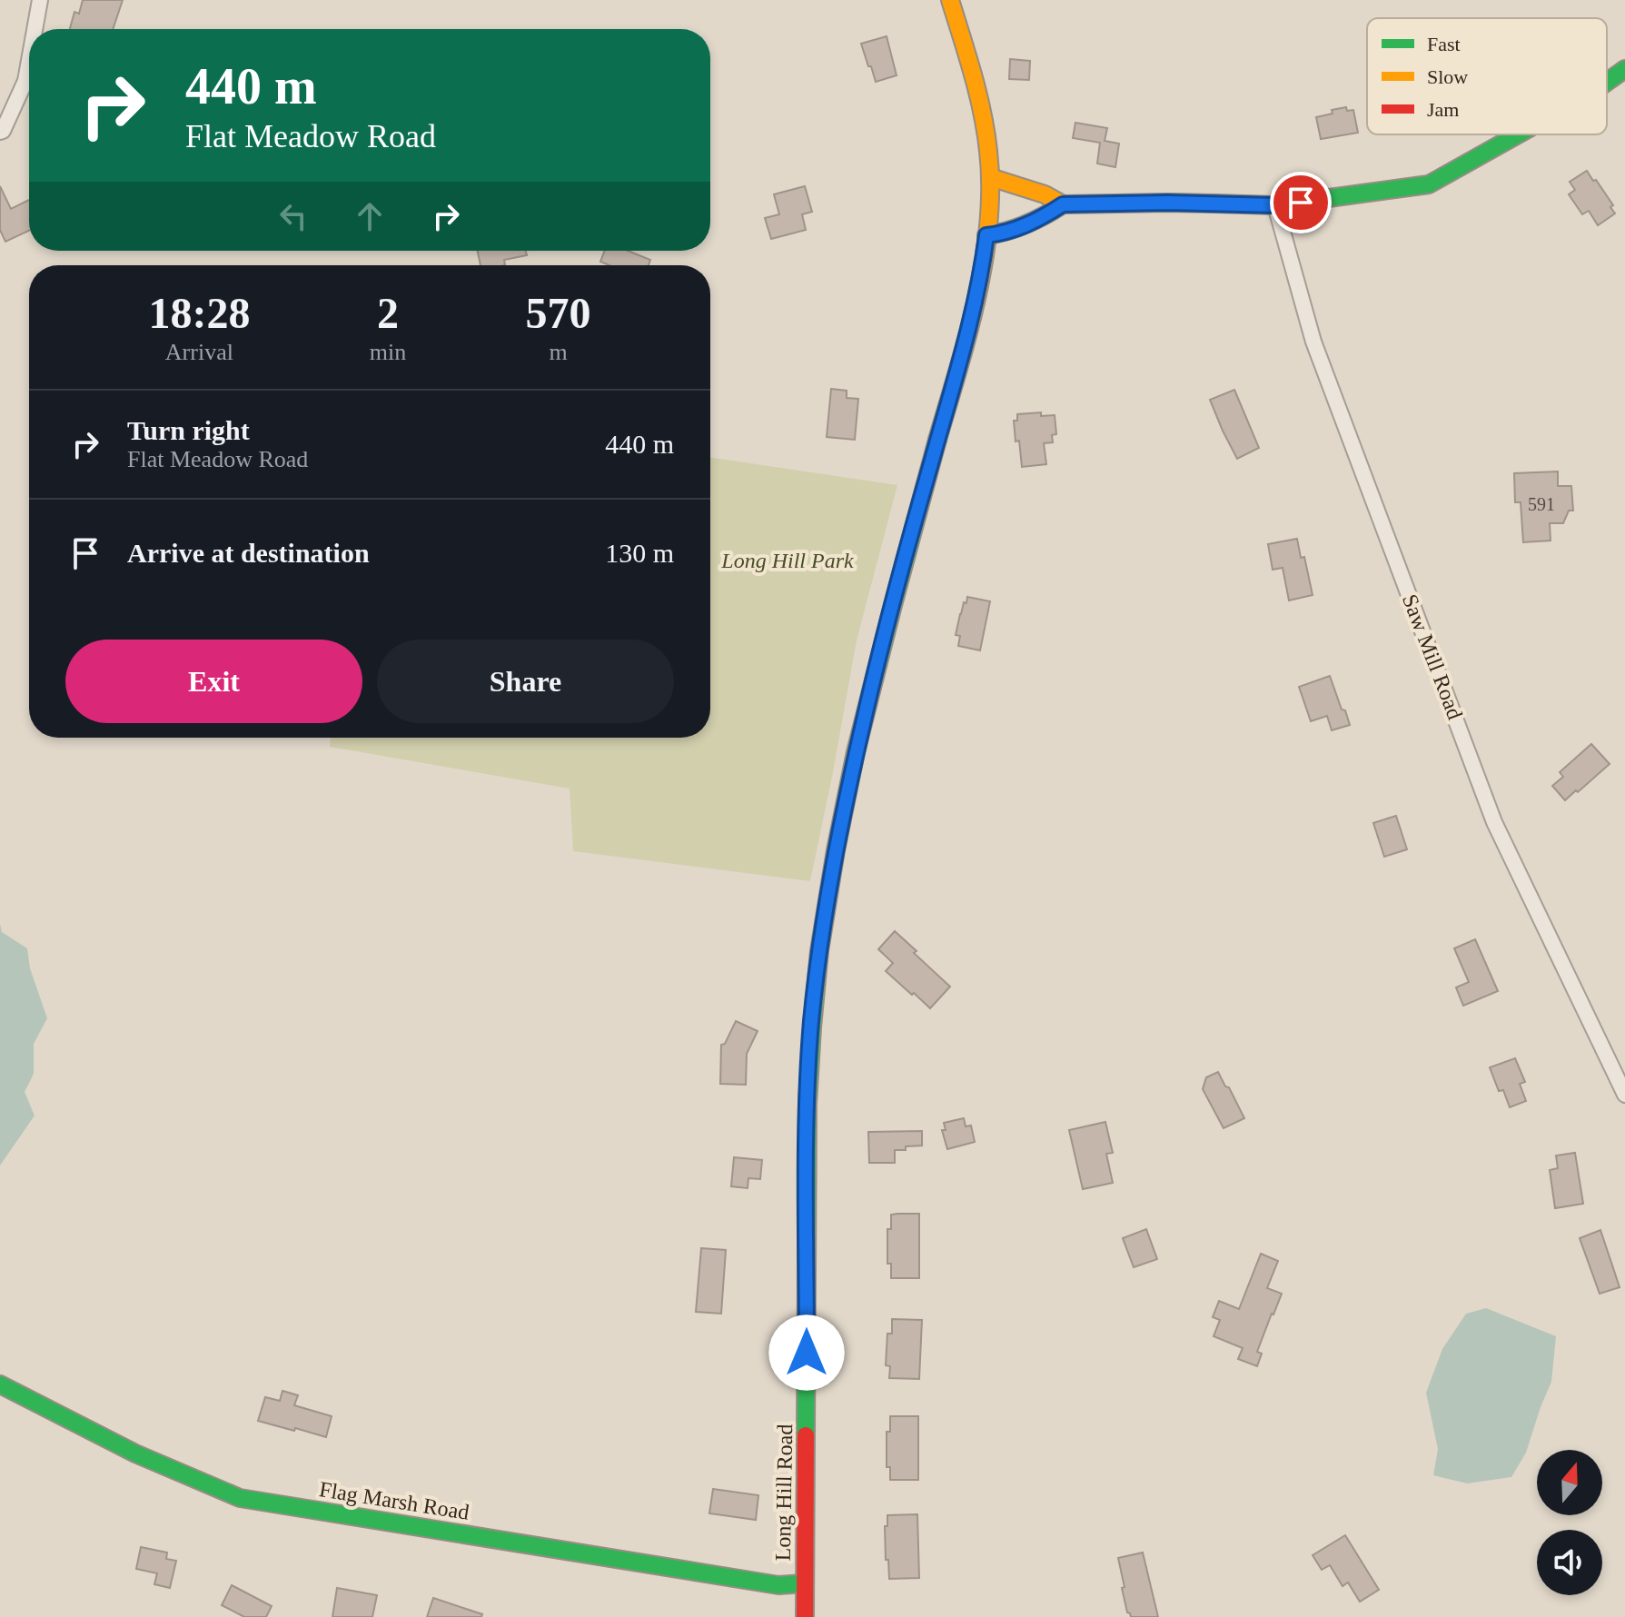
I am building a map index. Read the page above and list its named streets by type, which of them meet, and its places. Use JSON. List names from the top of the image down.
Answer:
{
  "streets": {
    "street": ["Saw Mill Road", "Long Hill Road", "Flag Marsh Road"]
  },
  "crossings": [
    ["Long Hill Road", "Flag Marsh Road"]
  ],
  "parks": ["Long Hill Park"],
  "house_numbers": ["591"],
  "legend": ["Fast", "Slow", "Jam"],
  "north": "top",
  "page": {
    "turn": ["440 m", "Flat Meadow Road"],
    "eta": [
      "18:28",
      "Arrival",
      "2",
      "min",
      "570",
      "m"
    ],
    "list": [
      {
        "name": "Turn right",
        "note": "Flat Meadow Road",
        "value": "440 m"
      },
      {
        "name": "Arrive at destination",
        "value": "130 m"
      }
    ],
    "buttons": ["Exit", "Share"]
  }
}
